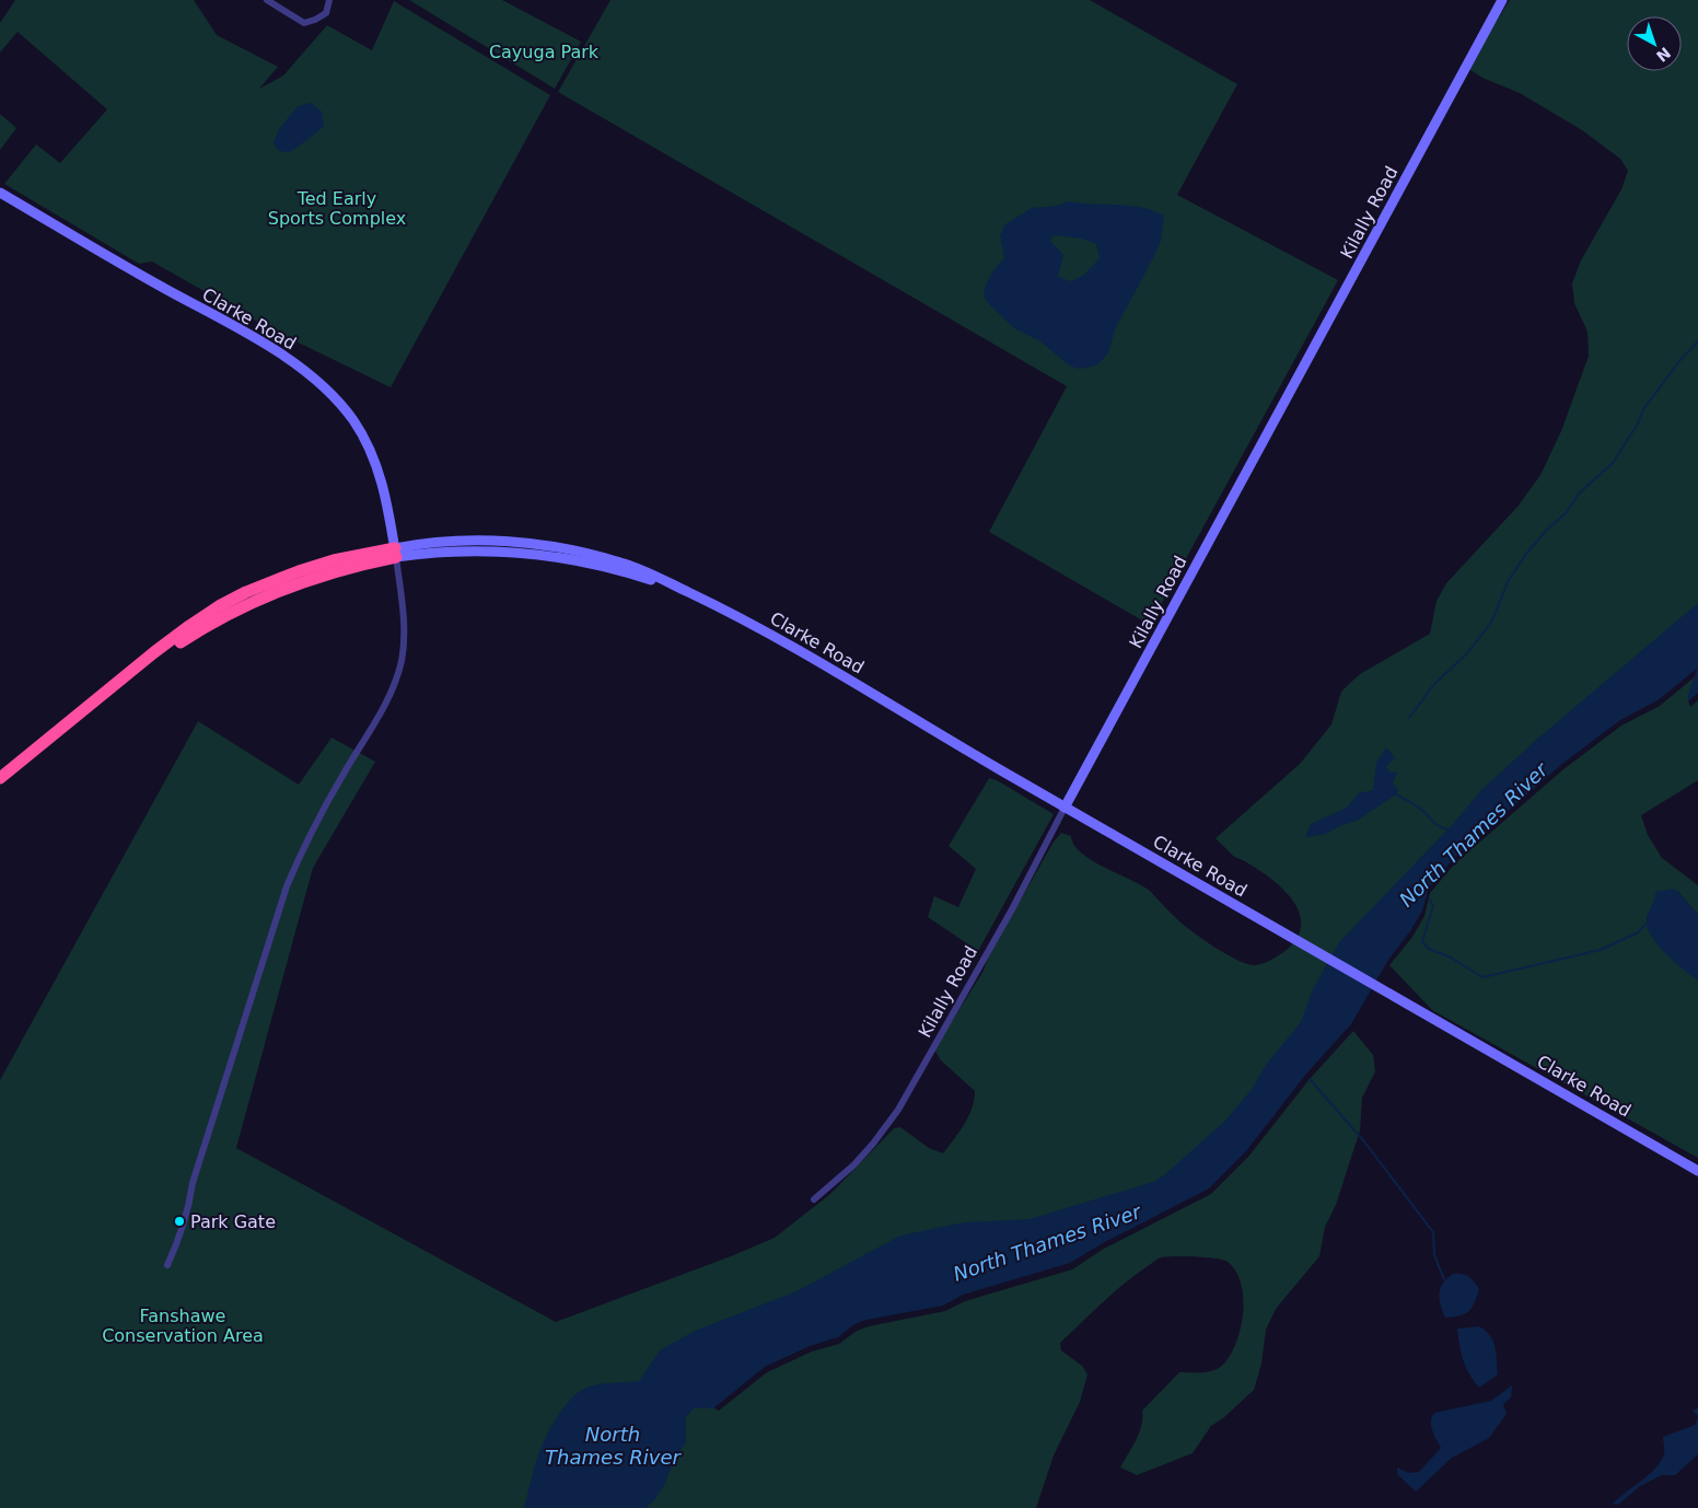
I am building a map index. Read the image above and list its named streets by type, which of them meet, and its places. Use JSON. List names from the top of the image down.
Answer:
{
  "streets": {
    "main road": ["Kilally Road", "Clarke Road"]
  },
  "crossings": [
    ["Kilally Road", "Clarke Road"]
  ],
  "water": ["North Thames River"],
  "parks": ["Cayuga Park", "Ted Early Sports Complex", "Fanshawe Conservation Area"],
  "places": ["Park Gate"],
  "north": "bottom right"
}
